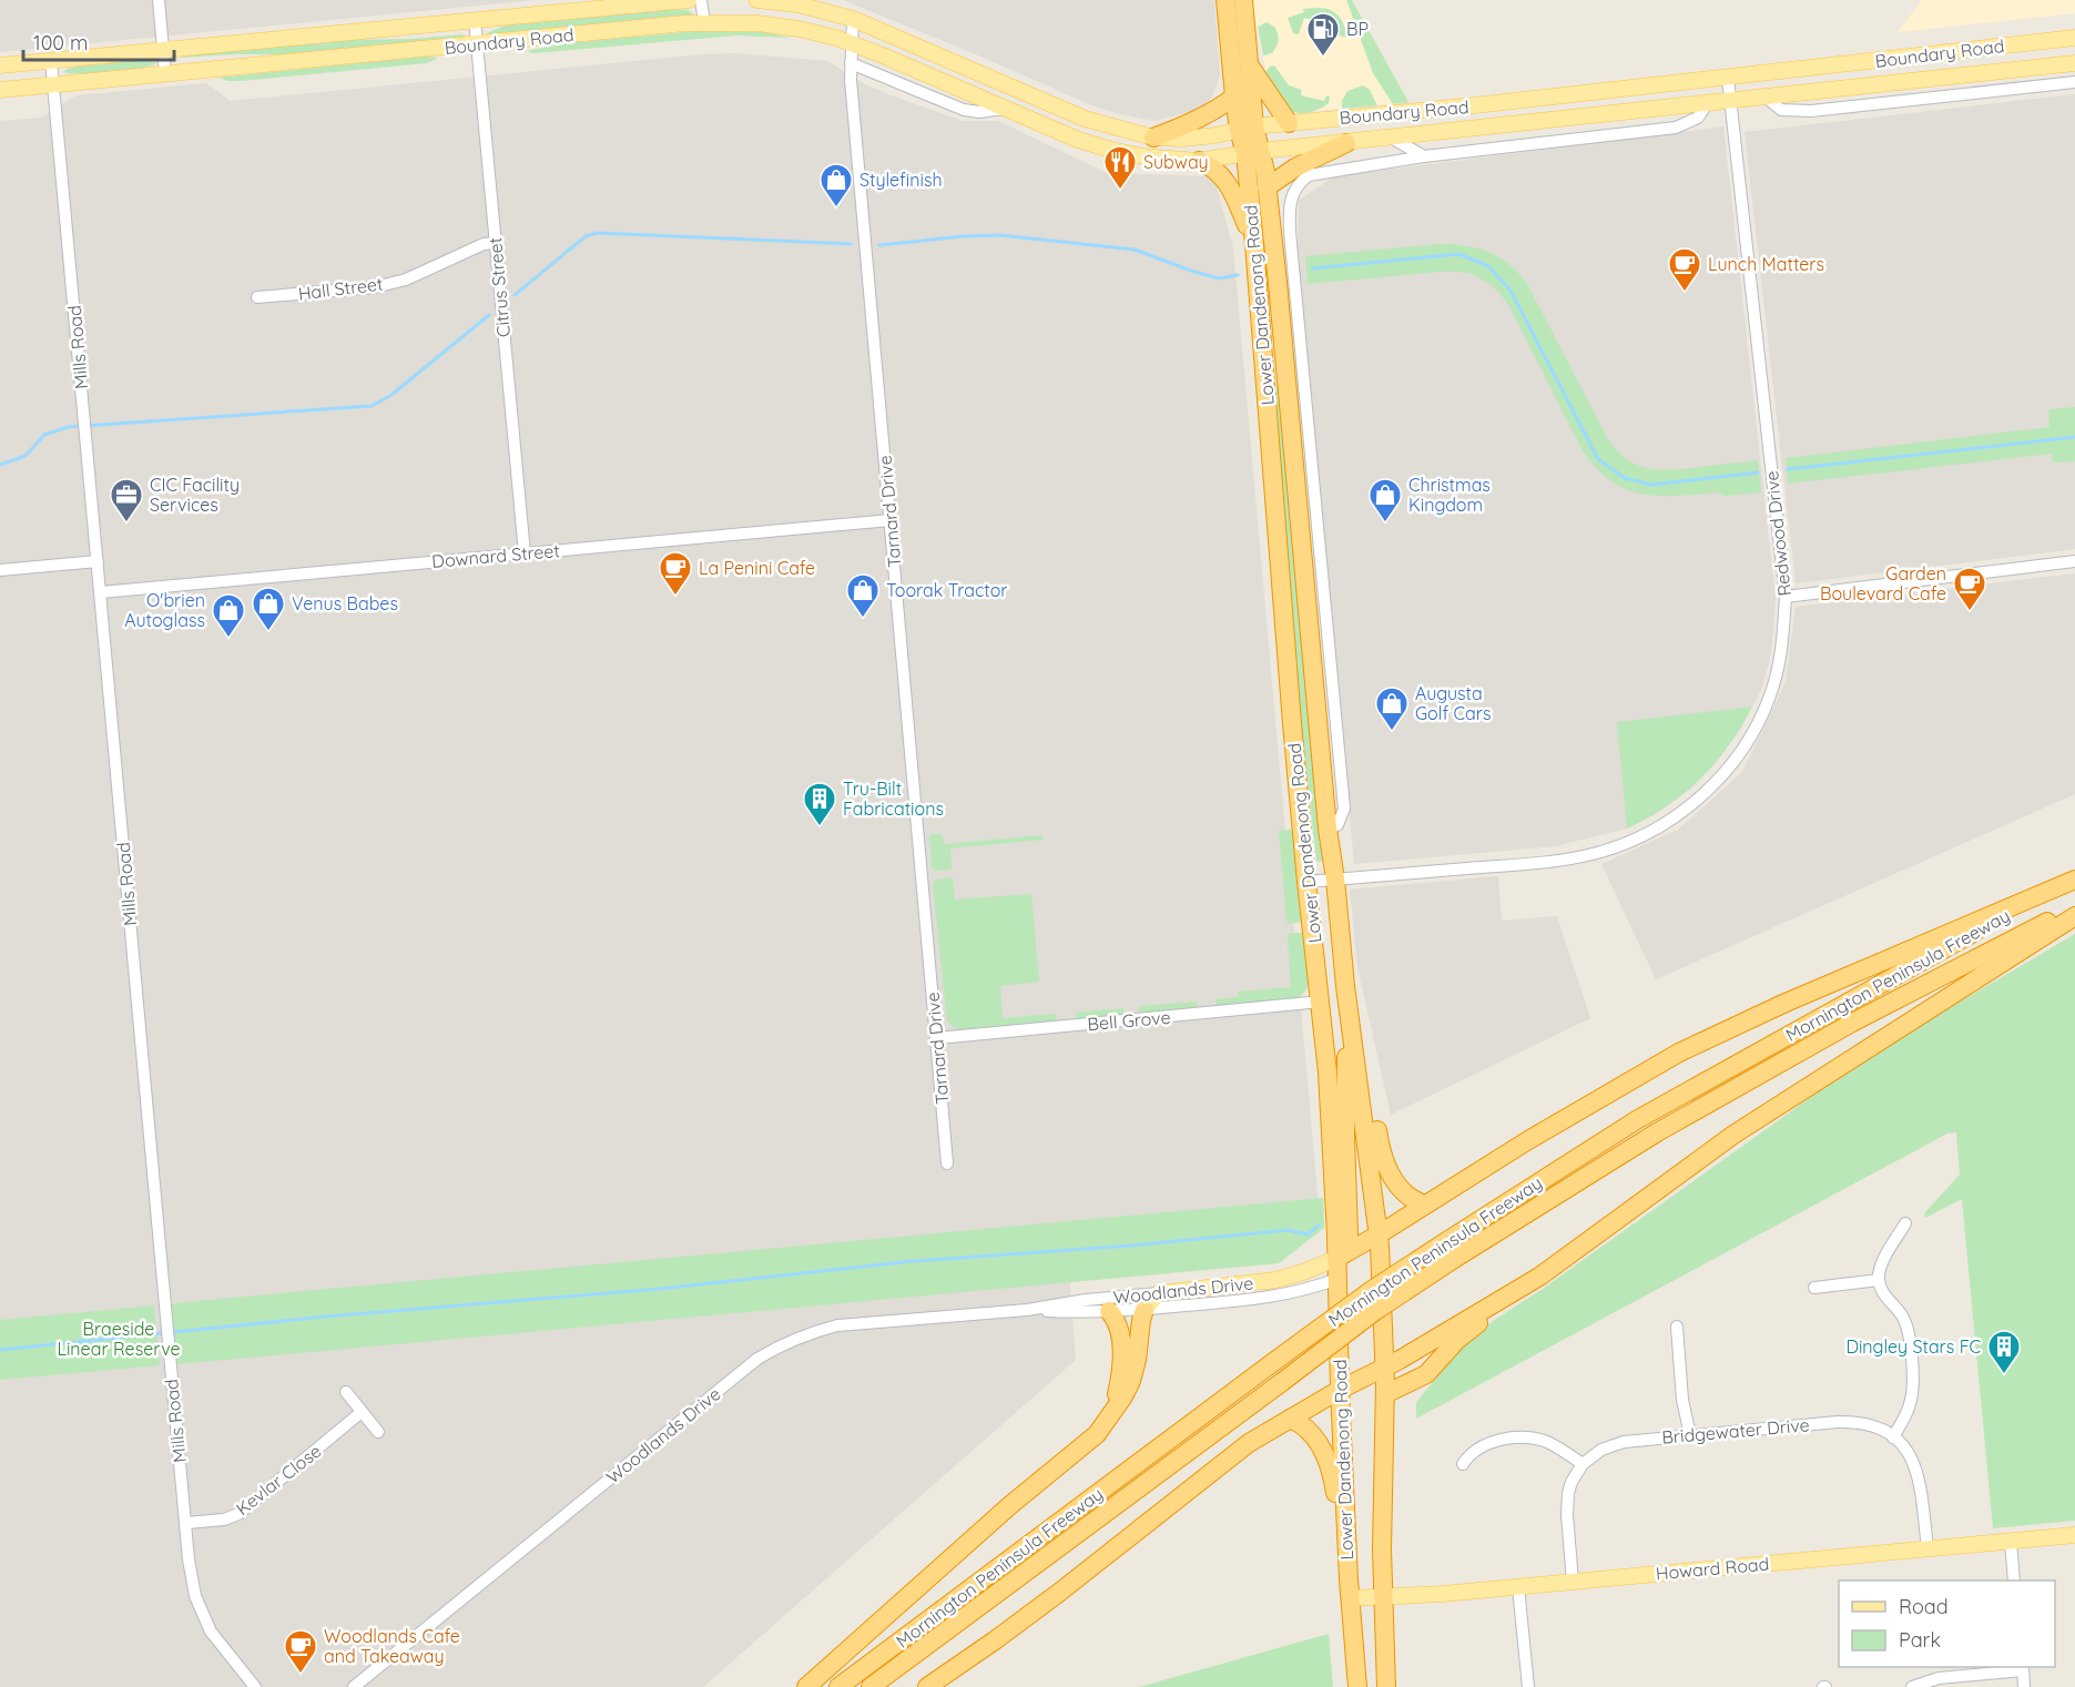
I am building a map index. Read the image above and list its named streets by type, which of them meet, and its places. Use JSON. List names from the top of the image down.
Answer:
{
  "streets": {
    "highway": ["Lower Dandenong Road", "Mornington Peninsula Freeway"],
    "main road": ["Boundary Road", "Woodlands Drive", "Howard Road"],
    "street": [
      "Citrus Street",
      "Hall Street",
      "Mills Road",
      "Tarnard Drive",
      "Redwood Drive",
      "Downard Street",
      "Bell Grove",
      "Bridgewater Drive",
      "Kevlar Close"
    ]
  },
  "crossings": [
    ["Boundary Road", "Citrus Street"],
    ["Boundary Road", "Lower Dandenong Road"],
    ["Boundary Road", "Mills Road"],
    ["Boundary Road", "Tarnard Drive"],
    ["Boundary Road", "Redwood Drive"],
    ["Citrus Street", "Hall Street"],
    ["Citrus Street", "Downard Street"],
    ["Lower Dandenong Road", "Redwood Drive"],
    ["Lower Dandenong Road", "Bell Grove"],
    ["Lower Dandenong Road", "Woodlands Drive"],
    ["Lower Dandenong Road", "Howard Road"],
    ["Mills Road", "Downard Street"],
    ["Mills Road", "Kevlar Close"],
    ["Tarnard Drive", "Downard Street"],
    ["Tarnard Drive", "Bell Grove"],
    ["Bridgewater Drive", "Howard Road"]
  ],
  "parks": ["Braeside Linear Reserve"],
  "places": {
    "fuel station": ["BP"],
    "restaurant": ["Subway"],
    "shop": [
      "Stylefinish",
      "Christmas Kingdom",
      "Toorak Tractor",
      "Venus Babes",
      "O'brien Autoglass",
      "Augusta Golf Cars"
    ],
    "cafe": [
      "Lunch Matters",
      "La Penini Cafe",
      "Garden Boulevard Cafe",
      "Woodlands Cafe and Takeaway"
    ],
    "office": ["CIC Facility Services"],
    "building": ["Tru-Bilt Fabrications", "Dingley Stars FC"]
  },
  "legend": ["Road", "Park"],
  "scale_bar": "100 m"
}
